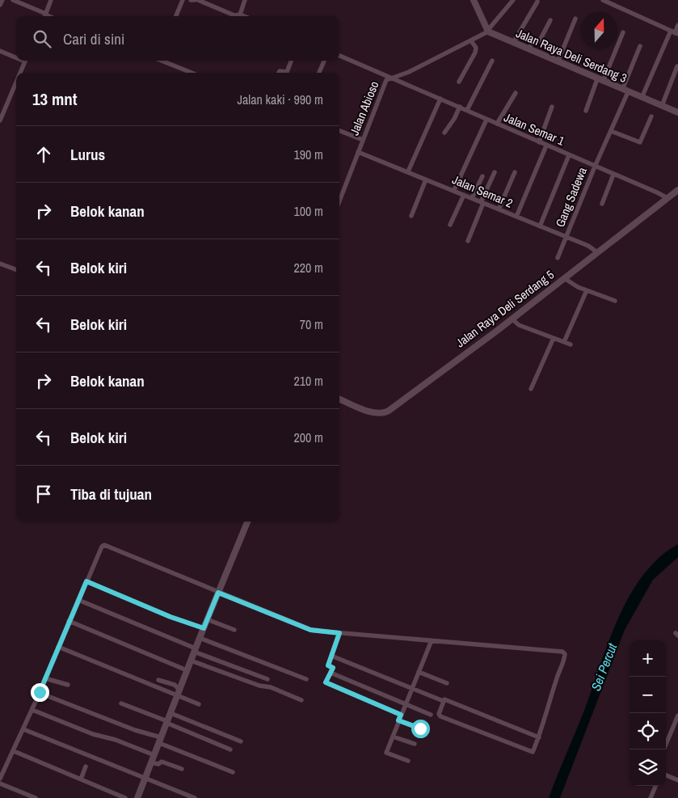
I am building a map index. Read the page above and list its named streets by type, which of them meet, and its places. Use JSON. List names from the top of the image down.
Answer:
{
  "streets": {
    "street": [
      "Jalan Raya Deli Serdang 3",
      "Jalan Abioso",
      "Jalan Semar 1",
      "Jalan Semar 2",
      "Gang Sadewa",
      "Jalan Raya Deli Serdang 5"
    ]
  },
  "crossings": [
    ["Jalan Raya Deli Serdang 3", "Gang Sadewa"],
    ["Jalan Abioso", "Jalan Semar 1"],
    ["Jalan Abioso", "Jalan Semar 2"],
    ["Jalan Semar 1", "Gang Sadewa"],
    ["Jalan Semar 1", "Jalan Raya Deli Serdang 5"],
    ["Jalan Semar 2", "Gang Sadewa"],
    ["Jalan Semar 2", "Jalan Raya Deli Serdang 5"]
  ],
  "water": ["Sei Percut"],
  "north": "top",
  "page": {
    "search": "Cari di sini",
    "heading": ["13 mnt", "Jalan kaki · 990 m"],
    "list": [
      ["Lurus", "190 m"],
      ["Belok kanan", "100 m"],
      ["Belok kiri", "220 m"],
      ["Belok kiri", "70 m"],
      ["Belok kanan", "210 m"],
      ["Belok kiri", "200 m"],
      "Tiba di tujuan"
    ],
    "map_buttons": ["+", "−"]
  }
}
